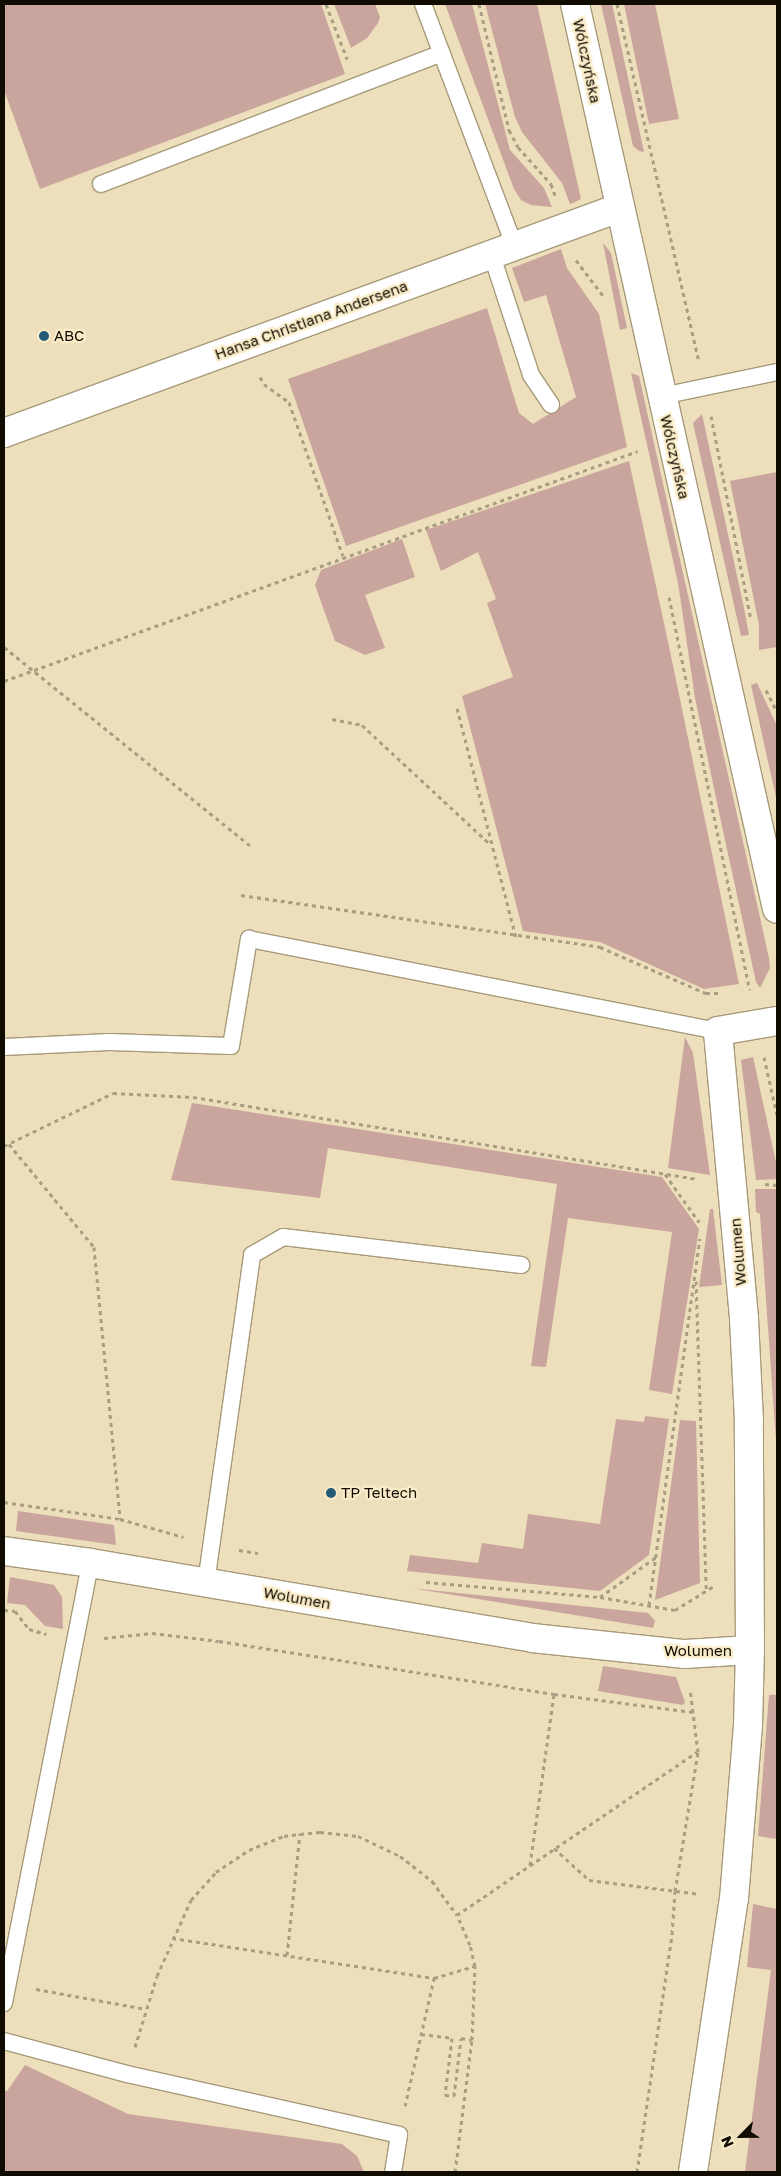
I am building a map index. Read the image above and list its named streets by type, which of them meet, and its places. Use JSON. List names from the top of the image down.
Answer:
{
  "streets": {
    "street": ["Wólczyńska", "Hansa Christiana Andersena", "Wolumen"]
  },
  "crossings": [
    ["Wólczyńska", "Hansa Christiana Andersena"]
  ],
  "places": ["ABC", "TP Teltech"],
  "north": "bottom left"
}
